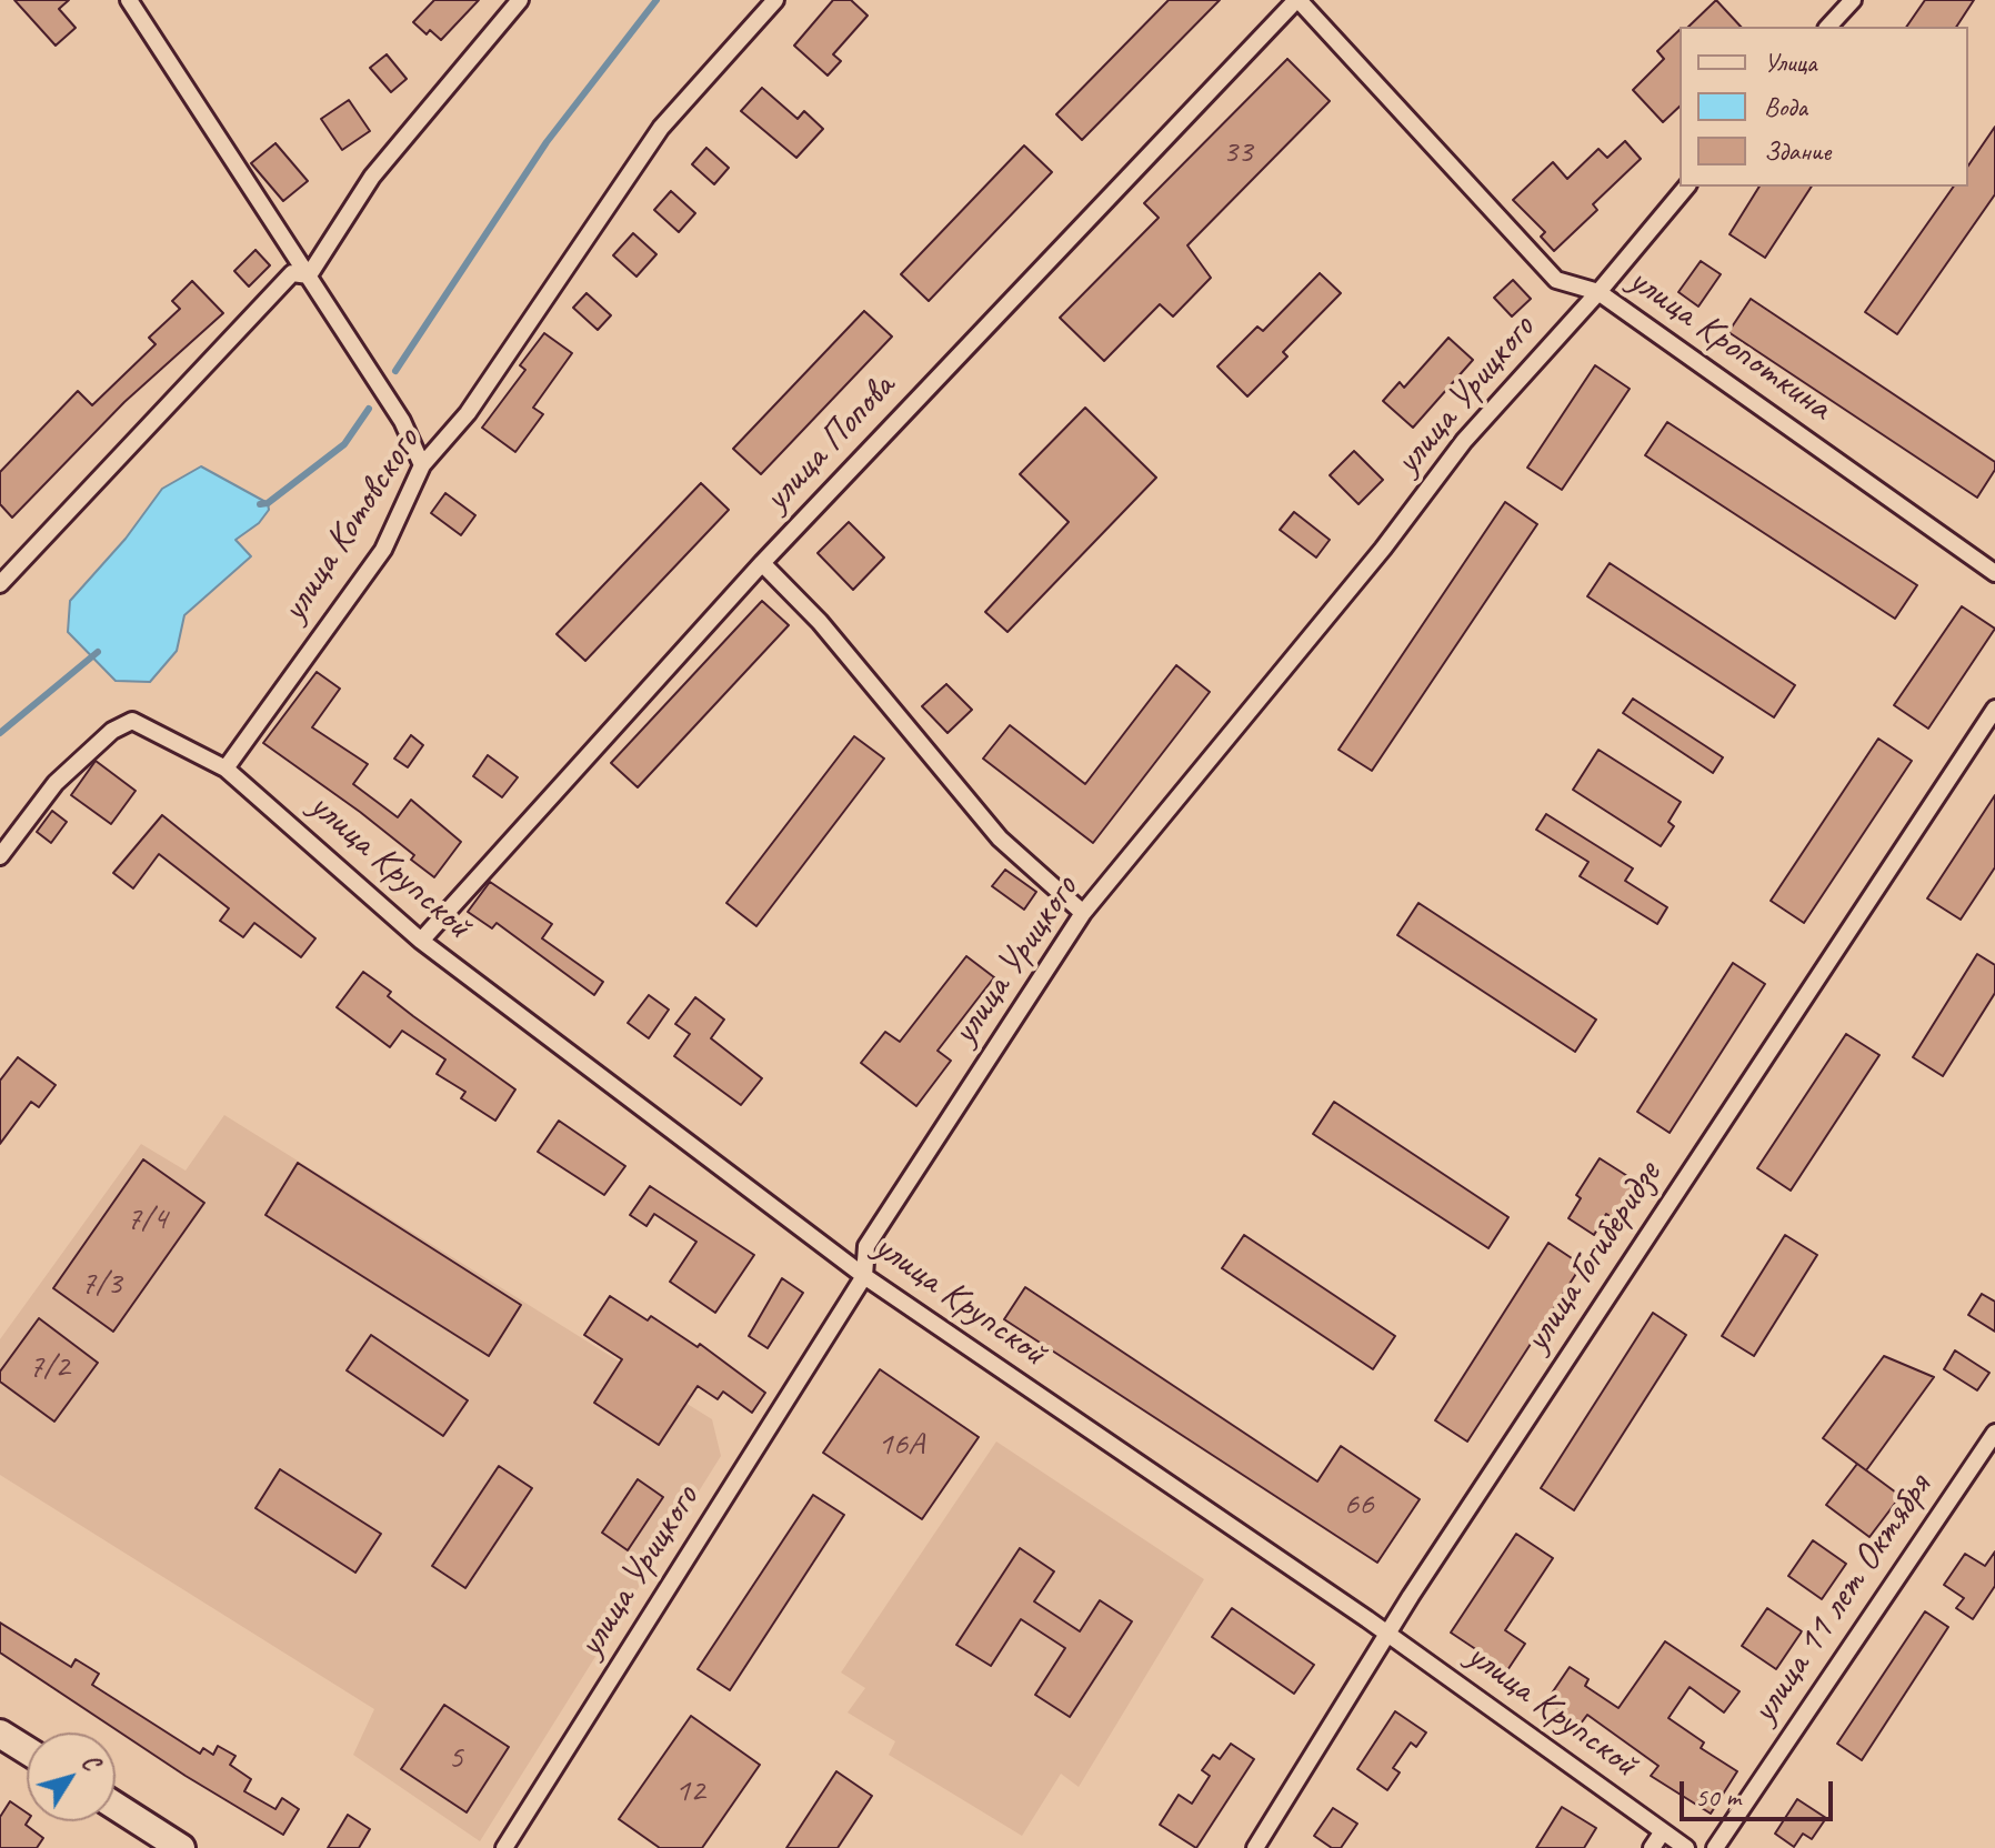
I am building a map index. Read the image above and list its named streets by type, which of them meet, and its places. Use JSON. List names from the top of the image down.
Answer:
{
  "streets": {
    "street": [
      "улица Кропоткина",
      "улица Урицкого",
      "улица Попова",
      "улица Котовского",
      "улица Крупской",
      "улица Гогиберидзе",
      "улица 11 лет Октября"
    ]
  },
  "crossings": [
    ["улица Кропоткина", "улица Урицкого"],
    ["улица Кропоткина", "улица Попова"],
    ["улица Урицкого", "улица Крупской"],
    ["улица Попова", "улица Крупской"],
    ["улица Котовского", "улица Крупской"],
    ["улица Крупской", "улица Гогиберидзе"]
  ],
  "house_numbers": [
    "33",
    "7/4",
    "7/3",
    "7/2",
    "16А",
    "66",
    "5",
    "12"
  ],
  "legend": ["Улица", "Вода", "Здание"],
  "scale_bar": "50 m",
  "north": "top right"
}
